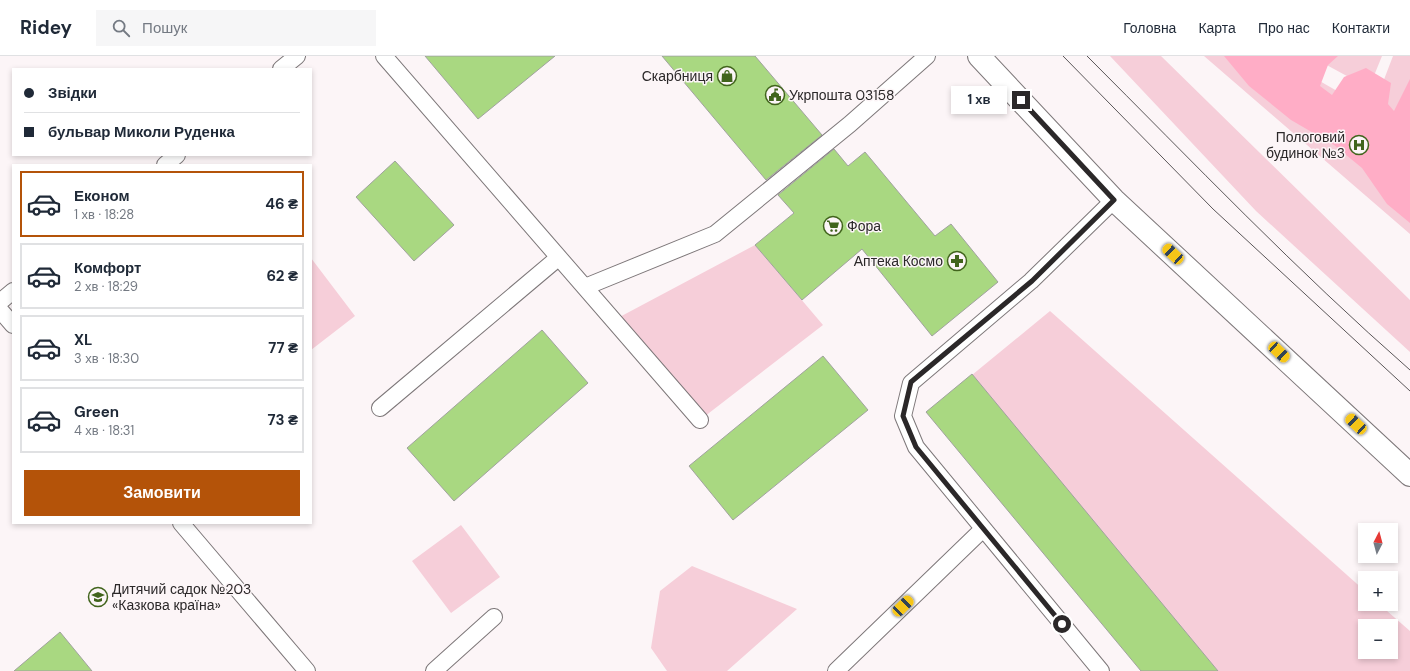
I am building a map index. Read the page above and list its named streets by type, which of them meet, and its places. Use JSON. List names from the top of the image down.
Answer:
{
  "places": {
    "shop": ["Скарбниця"],
    "public building": ["Укрпошта 03158"],
    "hospital": ["Пологовий будинок №3"],
    "supermarket": ["Фора"],
    "pharmacy": ["Аптека Космо"],
    "school or university": ["Дитячий садок №203 «Казкова країна»"]
  },
  "north": "top",
  "page": {
    "header": "Ridey",
    "search": "Пошук",
    "nav": [
      "Головна",
      "Карта",
      "Про нас",
      "Контакти"
    ],
    "banner": ["Звідки", "бульвар Миколи Руденка"],
    "bubble": "1 хв",
    "list": [
      {
        "name": "Економ",
        "note": "1 хв · 18:28",
        "value": "46 ₴"
      },
      {
        "name": "Комфорт",
        "note": "2 хв · 18:29",
        "value": "62 ₴"
      },
      {
        "name": "XL",
        "note": "3 хв · 18:30",
        "value": "77 ₴"
      },
      {
        "name": "Green",
        "note": "4 хв · 18:31",
        "value": "73 ₴"
      }
    ],
    "buttons": "Замовити",
    "map_buttons": ["+", "−"]
  }
}
